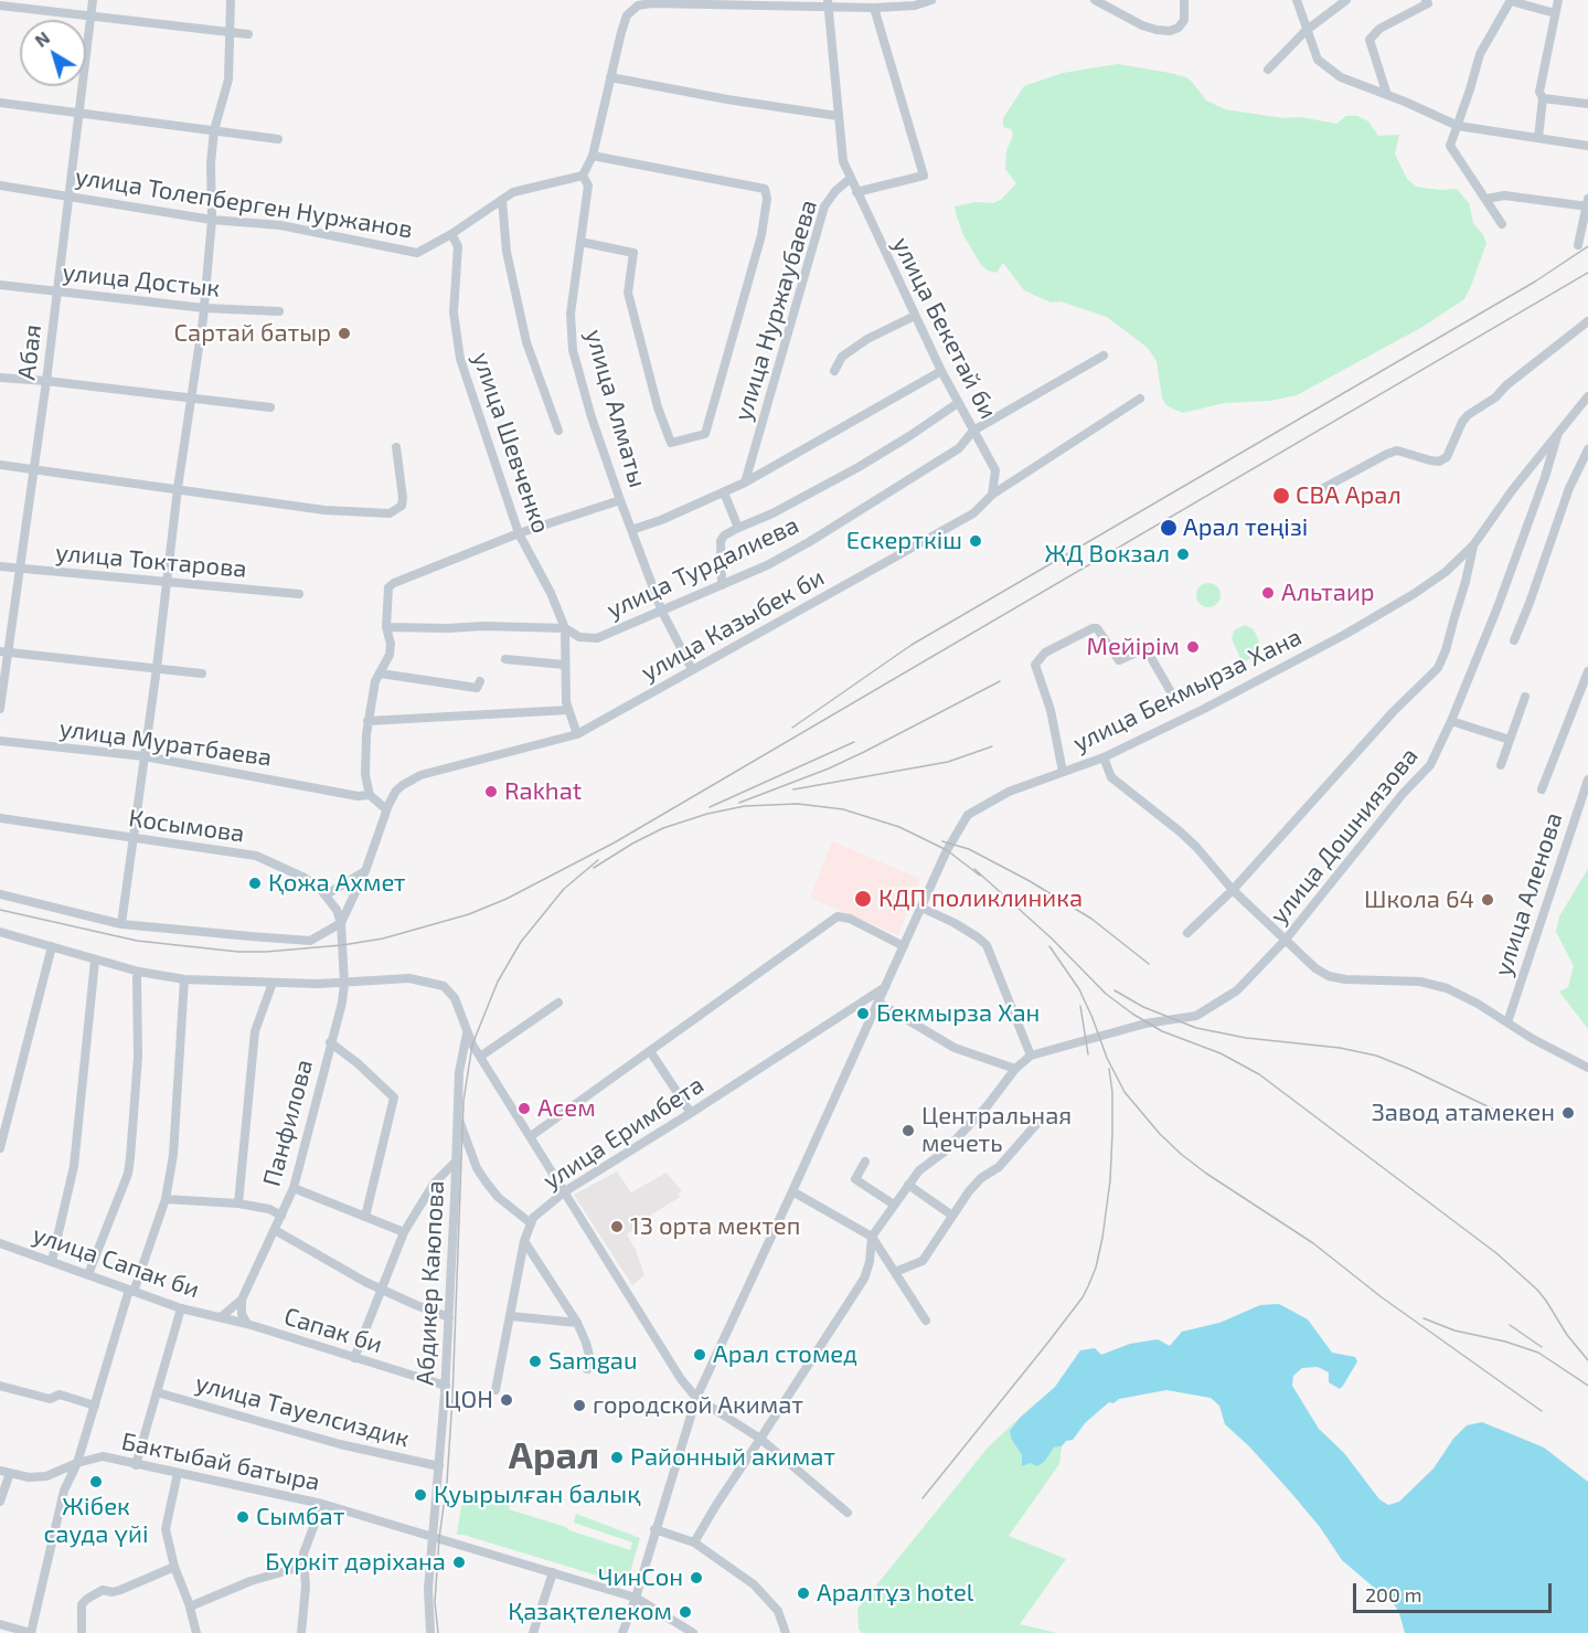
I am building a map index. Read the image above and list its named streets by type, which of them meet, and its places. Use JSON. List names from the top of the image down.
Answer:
{
  "streets": {
    "street": [
      "улица Толепберген Нуржанов",
      "улица Достык",
      "улица Нуржаубаева",
      "улица Бекетай би",
      "Абая",
      "улица Алматы",
      "улица Шевченко",
      "улица Токтарова",
      "улица Турдалиева",
      "улица Казыбек би",
      "улица Бекмырза Хана",
      "улица Муратбаева",
      "Косымова",
      "улица Дошниязова",
      "улица Аленова",
      "Панфилова",
      "улица Еримбета",
      "улица Сапак би",
      "Абдикер Каюпова",
      "Сапак би",
      "улица Тауелсиздик",
      "Бактыбай батыра"
    ]
  },
  "crossings": [
    ["улица Толепберген Нуржанов", "Абая"],
    ["улица Толепберген Нуржанов", "улица Алматы"],
    ["улица Толепберген Нуржанов", "улица Шевченко"],
    ["улица Достык", "Абая"],
    ["улица Нуржаубаева", "улица Бекетай би"],
    ["улица Бекетай би", "улица Турдалиева"],
    ["улица Бекетай би", "улица Казыбек би"],
    ["Абая", "улица Токтарова"],
    ["улица Алматы", "улица Турдалиева"],
    ["улица Алматы", "улица Казыбек би"],
    ["улица Шевченко", "улица Турдалиева"],
    ["улица Шевченко", "улица Казыбек би"],
    ["улица Казыбек би", "Косымова"],
    ["улица Казыбек би", "Панфилова"],
    ["улица Бекмырза Хана", "улица Еримбета"],
    ["улица Бекмырза Хана", "Бактыбай батыра"],
    ["Косымова", "Панфилова"],
    ["улица Сапак би", "Сапак би"],
    ["Абдикер Каюпова", "Сапак би"],
    ["Абдикер Каюпова", "улица Тауелсиздик"],
    ["Абдикер Каюпова", "Бактыбай батыра"]
  ],
  "districts": ["Арал"],
  "places": [
    "Сартай батыр",
    "СВА Арал",
    "Арал теңізі",
    "Ескерткіш",
    "ЖД Вокзал",
    "Альтаир",
    "Мейірім",
    "Rakhat",
    "Қожа Ахмет",
    "КДП поликлиника",
    "Школа 64",
    "Бекмырза Хан",
    "Асем",
    "Завод атамекен",
    "Центральная мечеть",
    "13 орта мектеп",
    "Арал стомед",
    "Samgau",
    "ЦОН",
    "городской Акимат",
    "Районный акимат",
    "Жібек сауда үйі",
    "Қуырылған балық",
    "Сымбат",
    "Бүркіт дәріхана",
    "ЧинСон",
    "Аралтұз hotel",
    "Қазақтелеком"
  ],
  "scale_bar": "200 m",
  "north": "top left"
}
